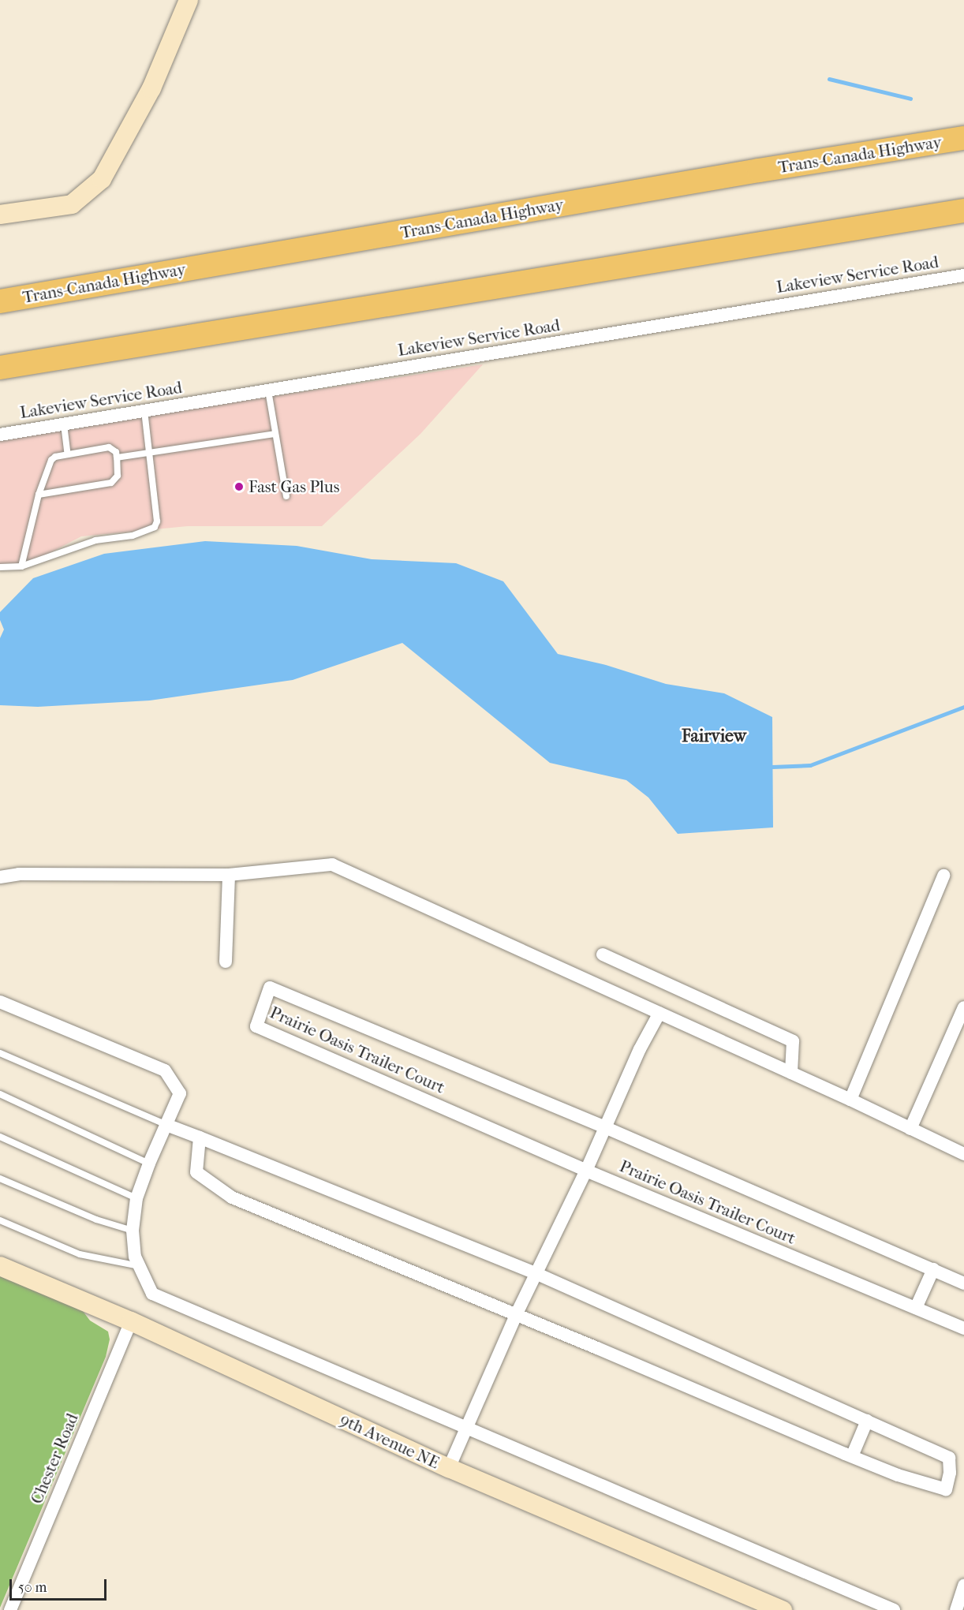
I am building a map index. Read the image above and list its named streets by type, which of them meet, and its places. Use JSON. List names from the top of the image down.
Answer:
{
  "streets": {
    "highway": ["Trans-Canada Highway"],
    "street": [
      "Lakeview Service Road",
      "Prairie Oasis Trailer Court",
      "9th Avenue NE",
      "Chester Road"
    ]
  },
  "crossings": [
    ["9th Avenue NE", "Chester Road"]
  ],
  "districts": ["Fairview"],
  "places": ["Fast Gas Plus"],
  "scale_bar": "50 m"
}
